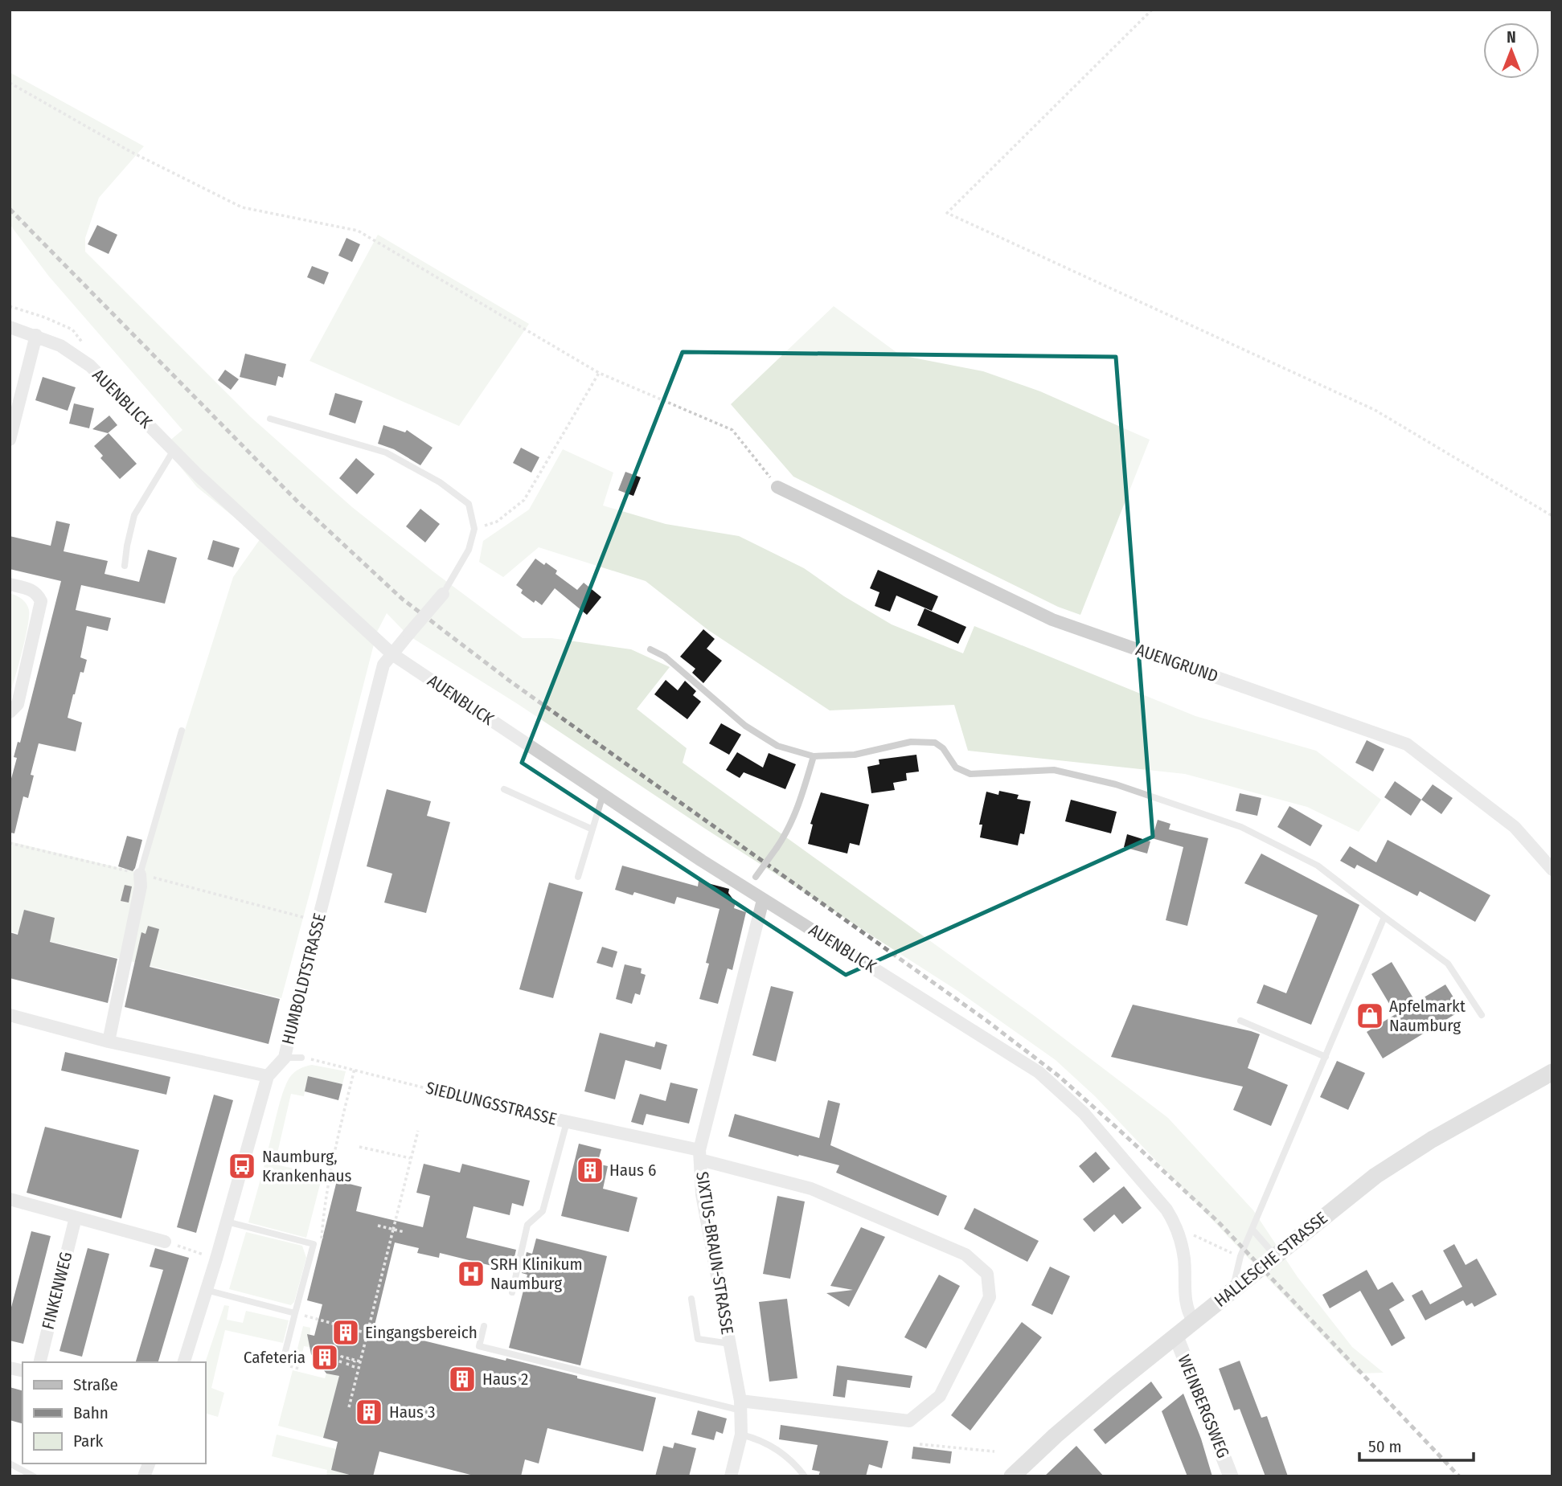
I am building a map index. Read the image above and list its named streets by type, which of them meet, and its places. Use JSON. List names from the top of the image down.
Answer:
{
  "streets": {
    "main road": ["HALLESCHE STRASSE"],
    "street": [
      "AUENBLICK",
      "AUENGRUND",
      "HUMBOLDTSTRASSE",
      "SIEDLUNGSSTRASSE",
      "SIXTUS-BRAUN-STRASSE",
      "FINKENWEG",
      "WEINBERGSWEG"
    ]
  },
  "crossings": [
    ["AUENBLICK", "HUMBOLDTSTRASSE"],
    ["AUENBLICK", "SIXTUS-BRAUN-STRASSE"],
    ["AUENBLICK", "HALLESCHE STRASSE"],
    ["SIEDLUNGSSTRASSE", "SIXTUS-BRAUN-STRASSE"],
    ["HALLESCHE STRASSE", "WEINBERGSWEG"]
  ],
  "places": {
    "shop": ["Apfelmarkt Naumburg"],
    "bus stop": ["Naumburg, Krankenhaus"],
    "building": [
      "Haus 6",
      "Eingangsbereich",
      "Cafeteria",
      "Haus 2",
      "Haus 3"
    ],
    "hospital": ["SRH Klinikum Naumburg"]
  },
  "legend": ["Straße", "Bahn", "Park"],
  "scale_bar": "50 m",
  "north": "top"
}
